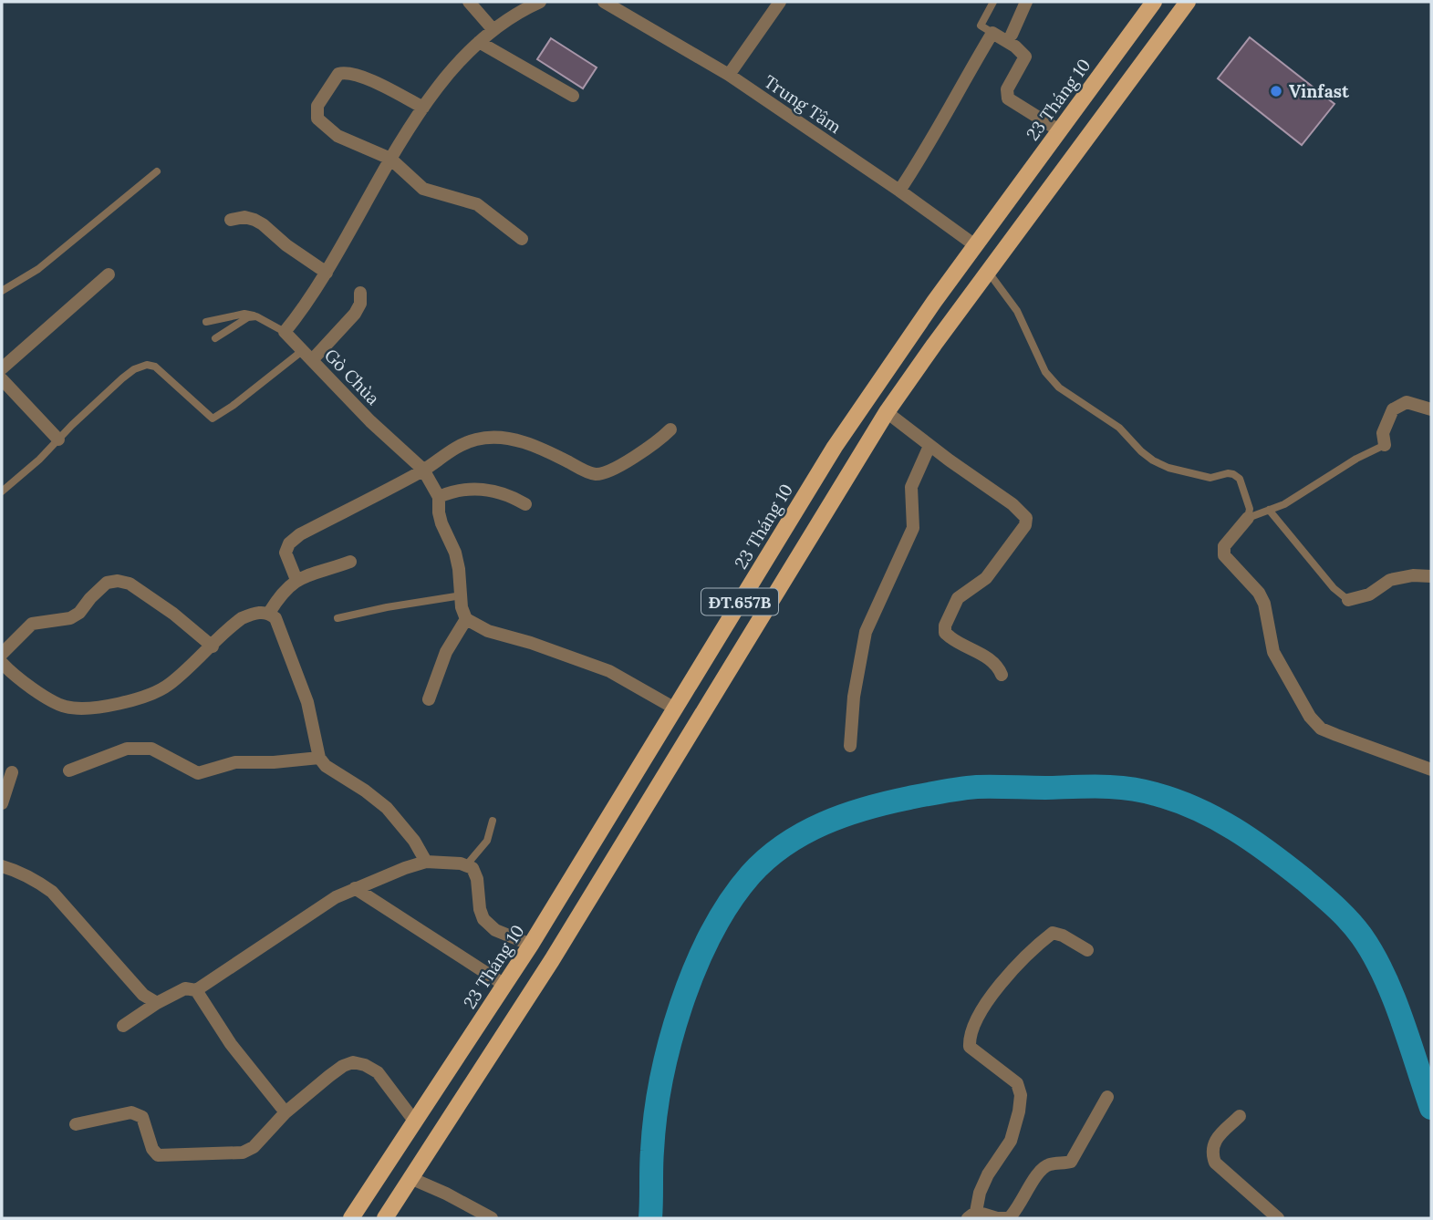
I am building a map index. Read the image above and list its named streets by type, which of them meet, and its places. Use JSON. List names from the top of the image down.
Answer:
{
  "streets": {
    "main road": ["23 Tháng 10", "ĐT.657B"],
    "street": ["Trung Tâm", "Gò Chùa"]
  },
  "crossings": [
    ["23 Tháng 10", "Trung Tâm"]
  ],
  "places": ["Vinfast"]
}
